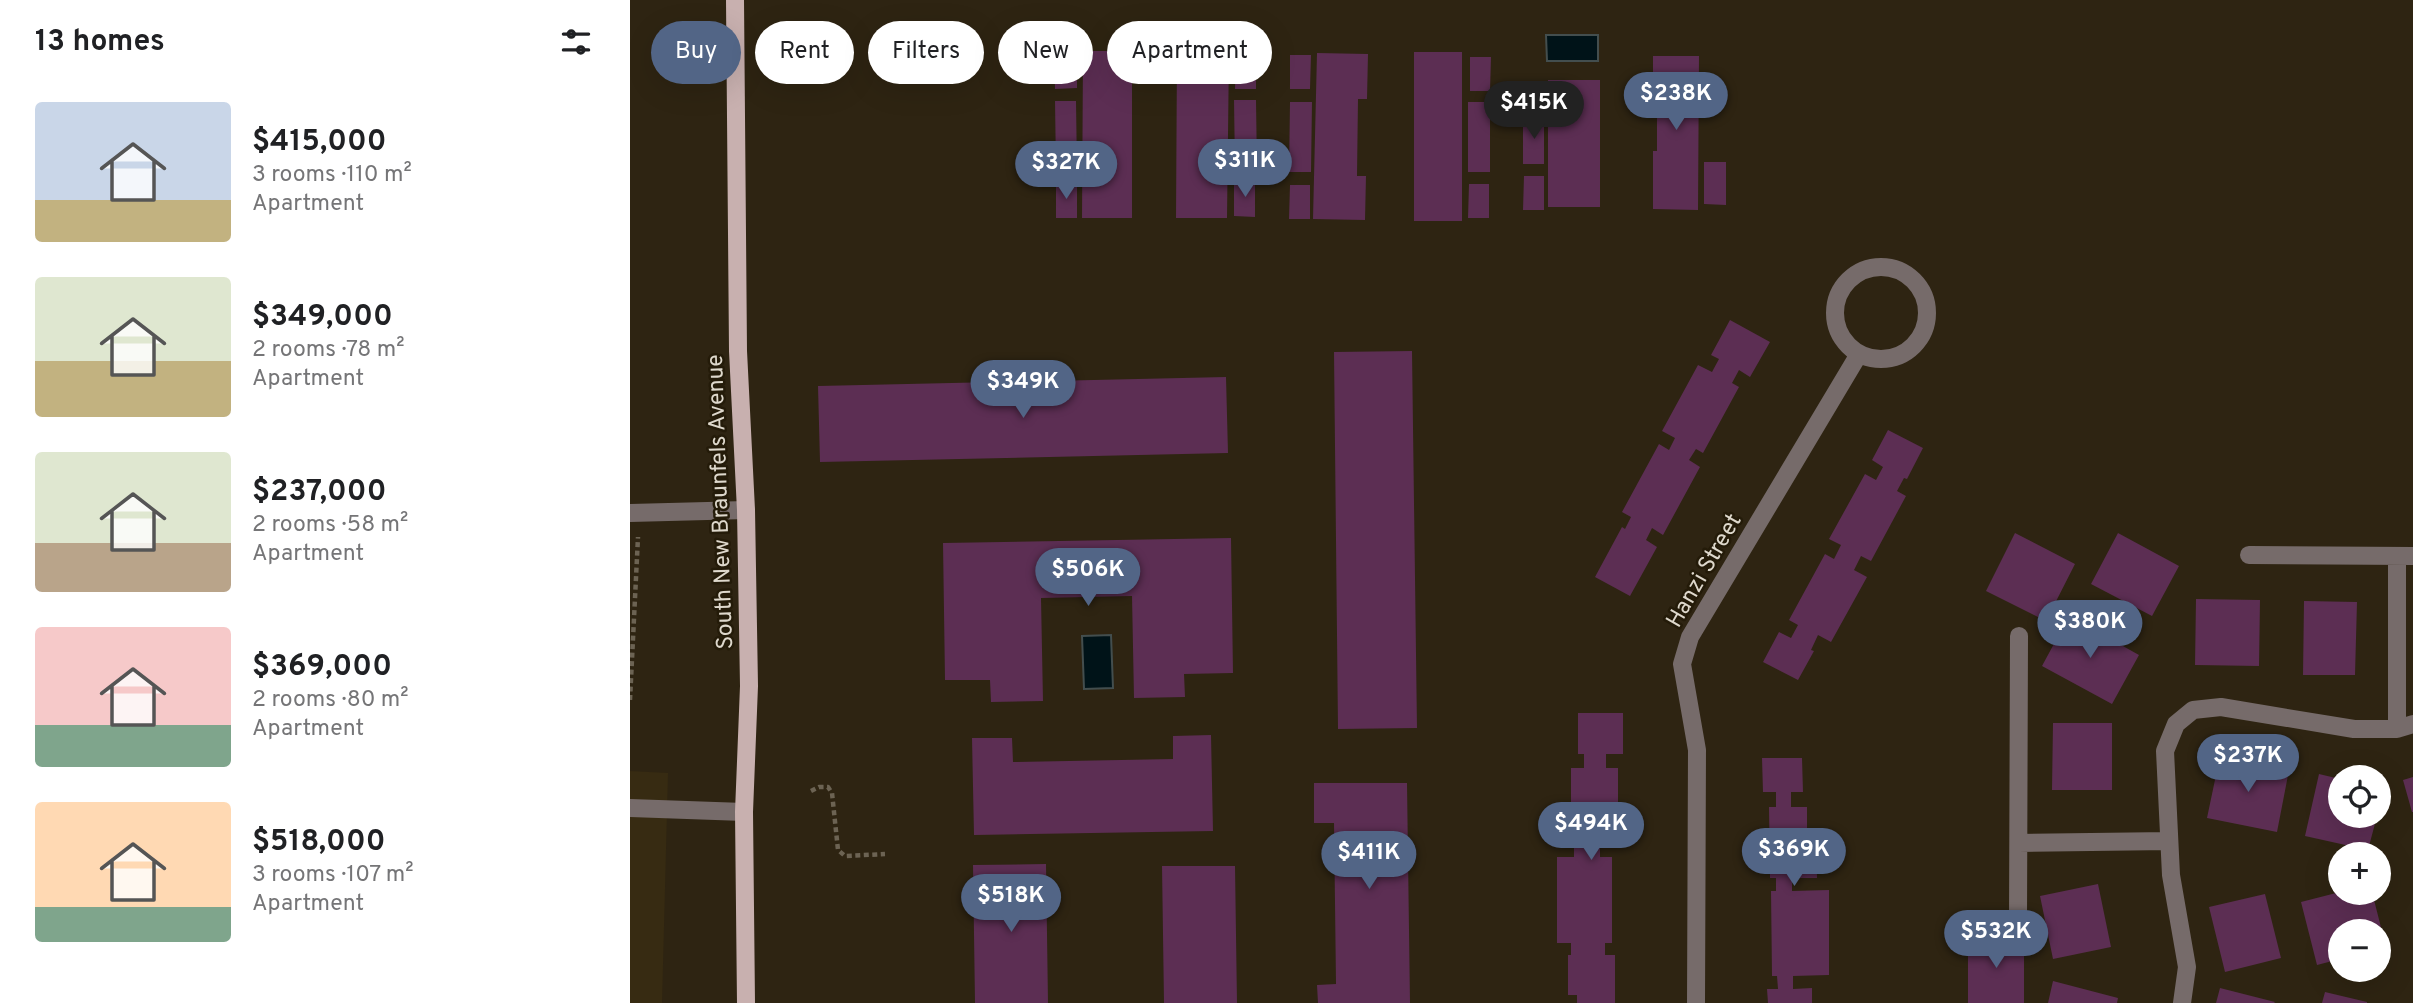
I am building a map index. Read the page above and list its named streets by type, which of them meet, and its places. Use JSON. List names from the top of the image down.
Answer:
{
  "streets": {
    "main road": ["South New Braunfels Avenue"],
    "lane": ["Hanzi Street"]
  },
  "page": {
    "heading": "13 homes",
    "chip": [
      "Buy",
      "Rent",
      "Filters",
      "New",
      "Apartment"
    ],
    "price": [
      "$238K",
      "$415K",
      "$311K",
      "$327K",
      "$349K",
      "$506K",
      "$380K",
      "$237K",
      "$494K",
      "$369K",
      "$411K",
      "$518K",
      "$532K"
    ],
    "list": [
      {
        "name": "$415,000",
        "note": "3 rooms · 110 m² · Apartment"
      },
      {
        "name": "$349,000",
        "note": "2 rooms · 78 m² · Apartment"
      },
      {
        "name": "$237,000",
        "note": "2 rooms · 58 m² · Apartment"
      },
      {
        "name": "$369,000",
        "note": "2 rooms · 80 m² · Apartment"
      },
      {
        "name": "$518,000",
        "note": "3 rooms · 107 m² · Apartment"
      }
    ],
    "map_buttons": ["+", "−"]
  }
}
